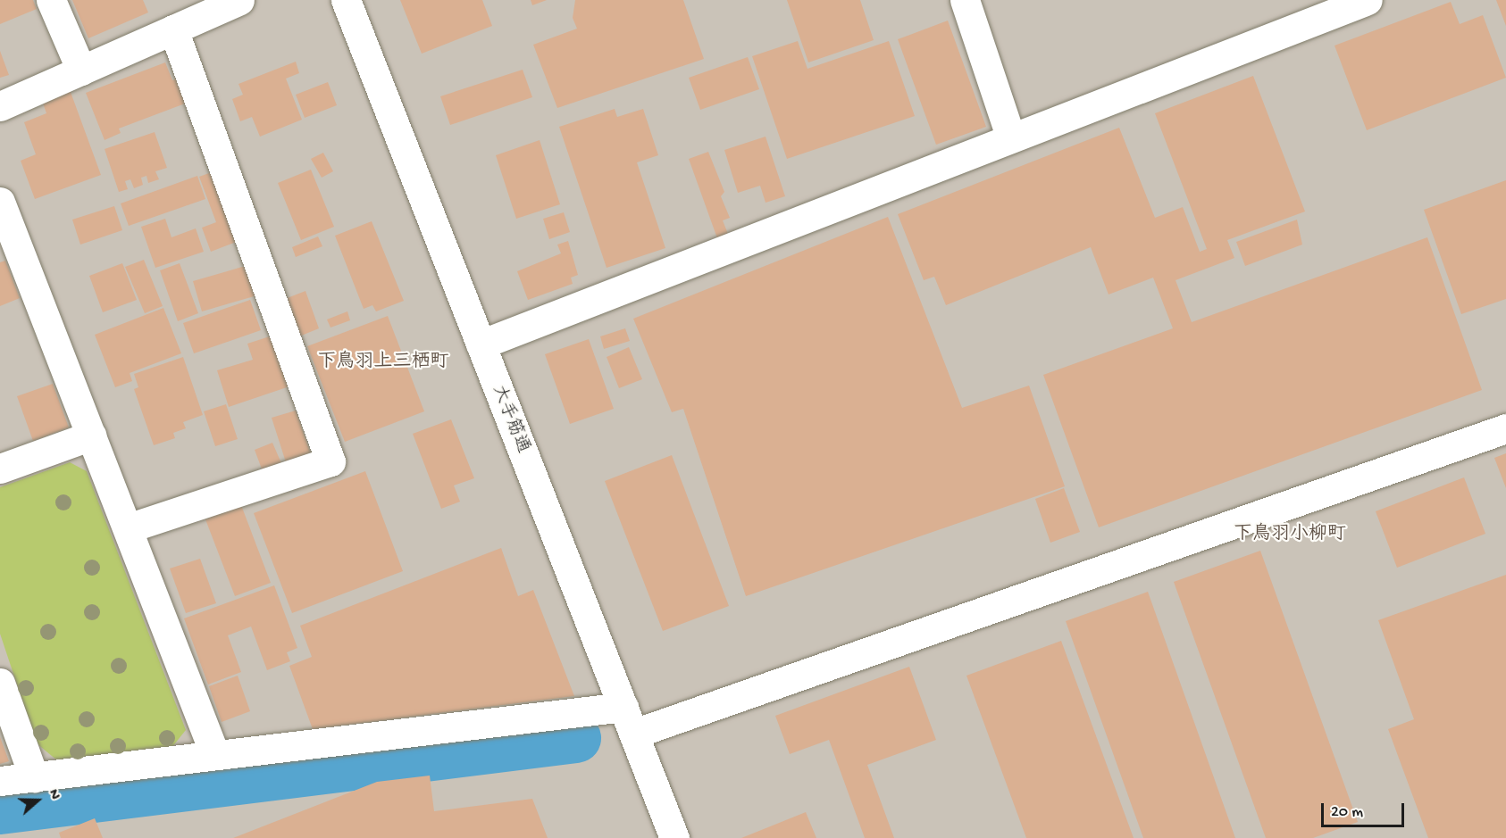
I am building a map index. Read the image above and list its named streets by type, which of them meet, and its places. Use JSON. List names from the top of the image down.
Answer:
{
  "streets": {
    "street": ["大手筋通"]
  },
  "districts": ["下鳥羽上三栖町", "下鳥羽小柳町"],
  "scale_bar": "20 m",
  "north": "right"
}
